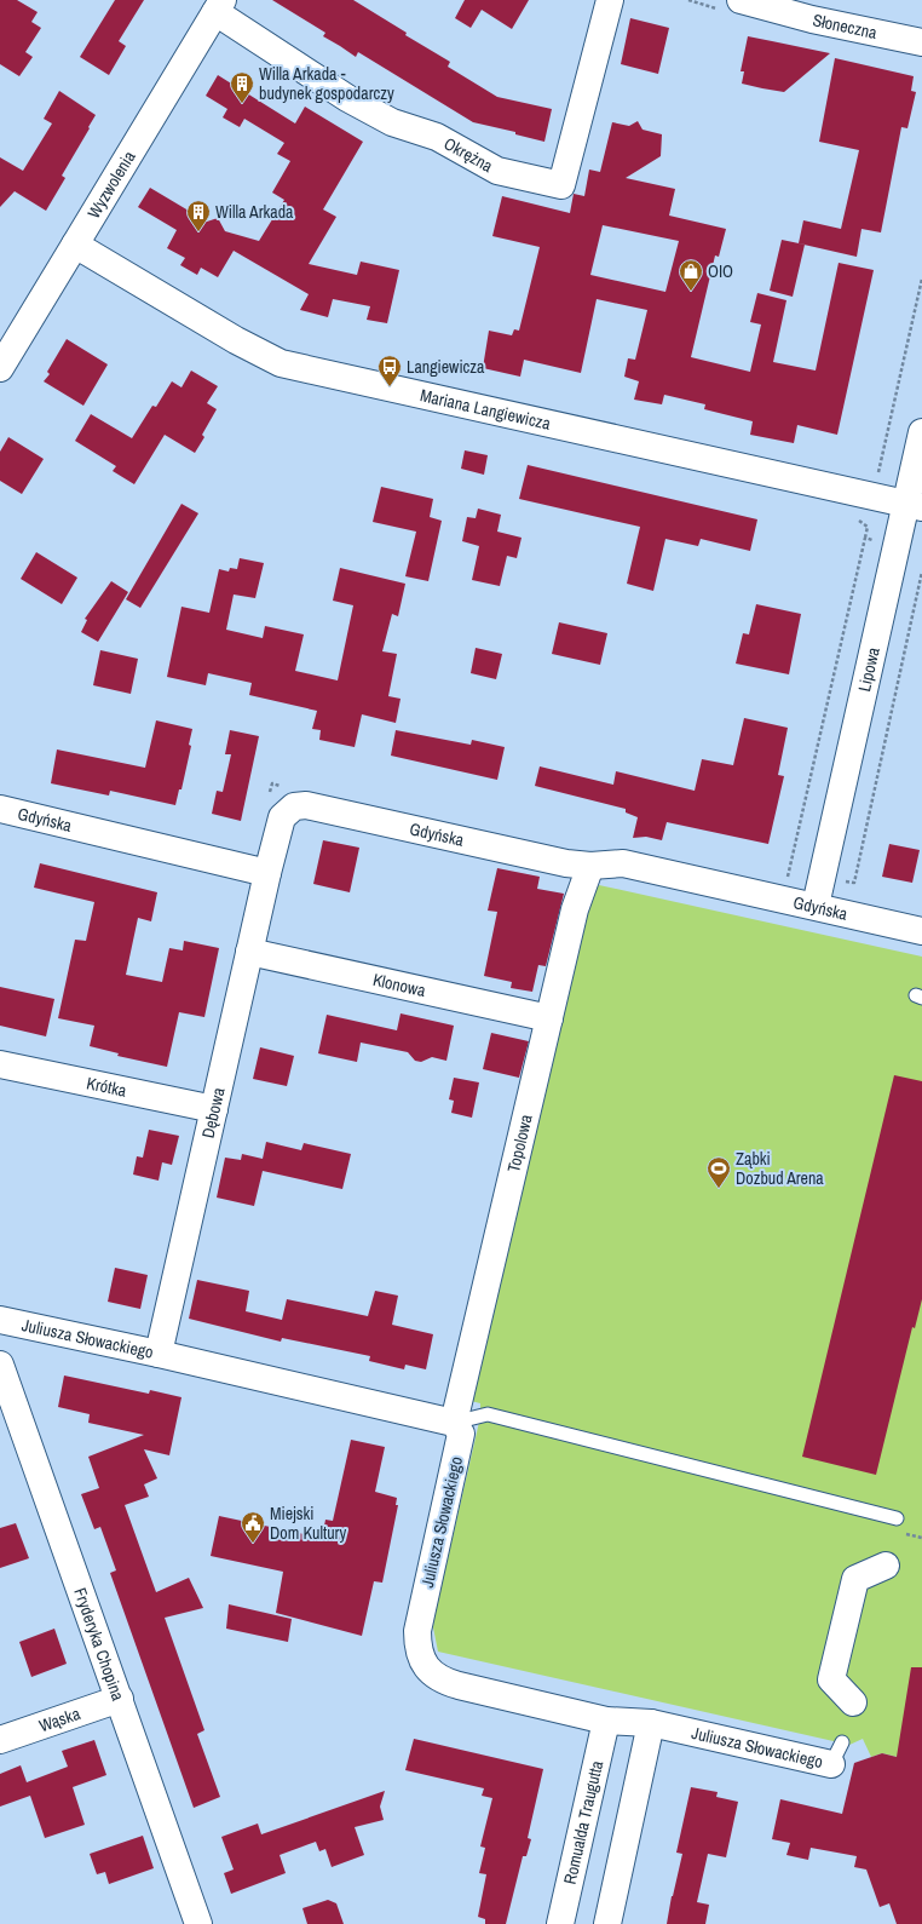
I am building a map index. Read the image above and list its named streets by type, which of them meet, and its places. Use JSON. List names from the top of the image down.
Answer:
{
  "streets": {
    "street": [
      "Słoneczna",
      "Okrężna",
      "Wyzwolenia",
      "Mariana Langiewicza",
      "Lipowa",
      "Gdyńska",
      "Klonowa",
      "Krótka",
      "Dębowa",
      "Topolowa",
      "Juliusza Słowackiego",
      "Fryderyka Chopina",
      "Wąska",
      "Romualda Traugutta"
    ]
  },
  "crossings": [
    ["Okrężna", "Wyzwolenia"],
    ["Wyzwolenia", "Mariana Langiewicza"],
    ["Mariana Langiewicza", "Lipowa"],
    ["Lipowa", "Gdyńska"],
    ["Gdyńska", "Dębowa"],
    ["Gdyńska", "Topolowa"],
    ["Klonowa", "Dębowa"],
    ["Klonowa", "Topolowa"],
    ["Krótka", "Dębowa"],
    ["Dębowa", "Juliusza Słowackiego"],
    ["Topolowa", "Juliusza Słowackiego"],
    ["Juliusza Słowackiego", "Romualda Traugutta"],
    ["Fryderyka Chopina", "Wąska"]
  ],
  "places": {
    "building": ["Willa Arkada - budynek gospodarczy", "Willa Arkada"],
    "shop": ["OIO"],
    "bus stop": ["Langiewicza"],
    "sports": ["Ząbki Dozbud Arena"],
    "public building": ["Miejski Dom Kultury"]
  }
}
